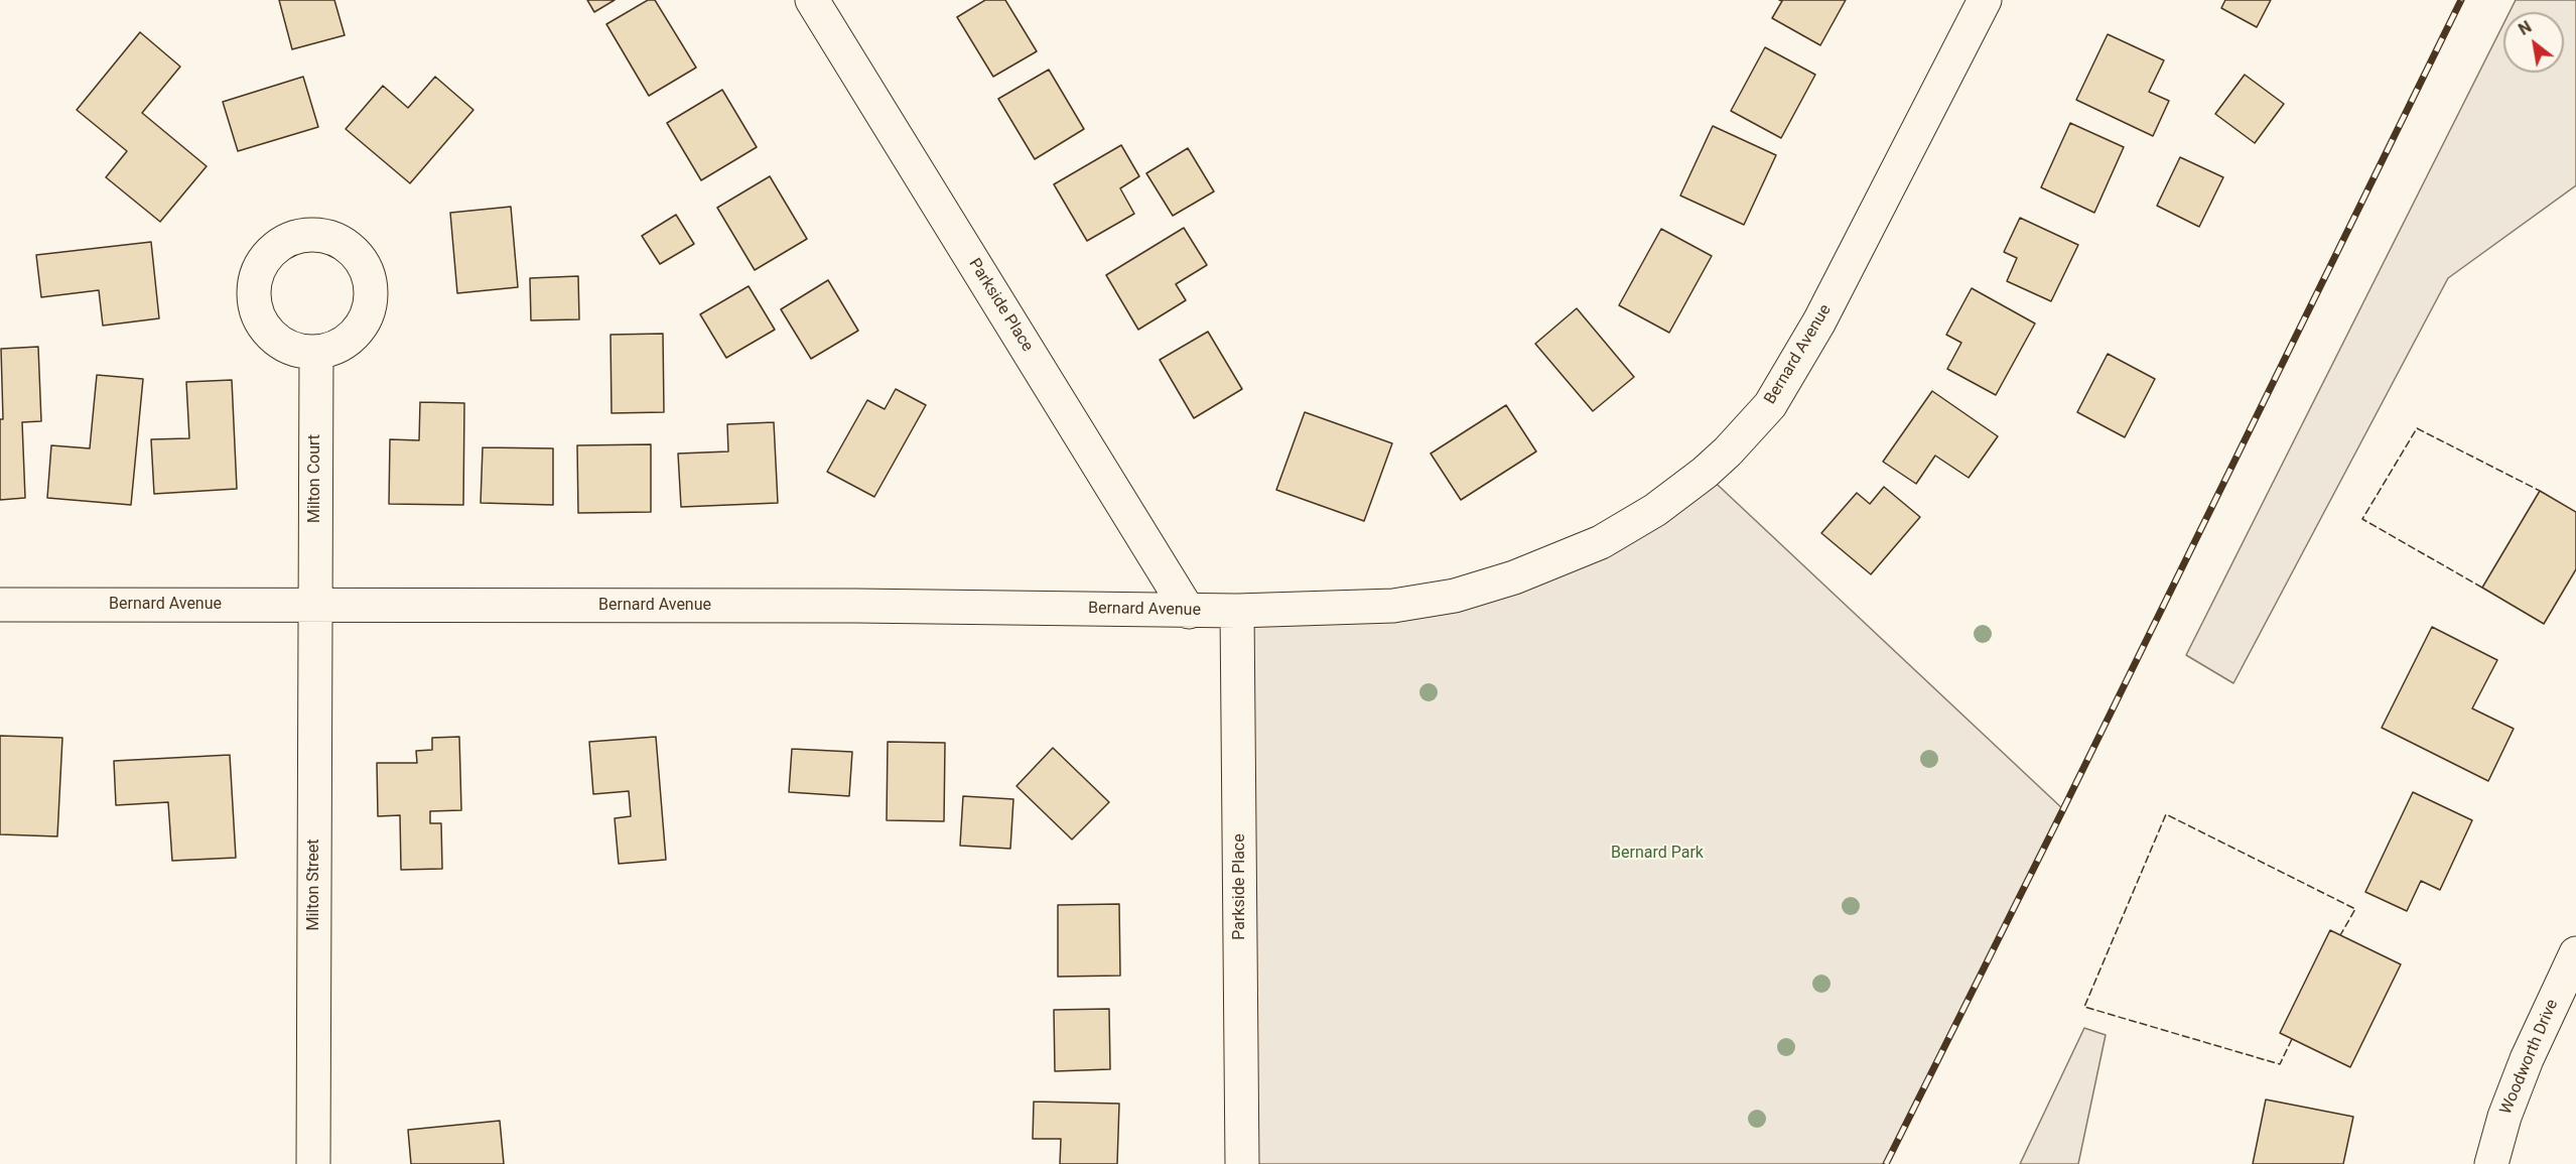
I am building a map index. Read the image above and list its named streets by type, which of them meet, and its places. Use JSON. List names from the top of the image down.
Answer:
{
  "streets": {
    "street": [
      "Parkside Place",
      "Bernard Avenue",
      "Milton Court",
      "Milton Street",
      "Woodworth Drive"
    ]
  },
  "crossings": [
    ["Parkside Place", "Bernard Avenue"],
    ["Bernard Avenue", "Milton Court"],
    ["Bernard Avenue", "Milton Street"],
    ["Milton Court", "Milton Street"]
  ],
  "parks": ["Bernard Park"],
  "north": "top left"
}
